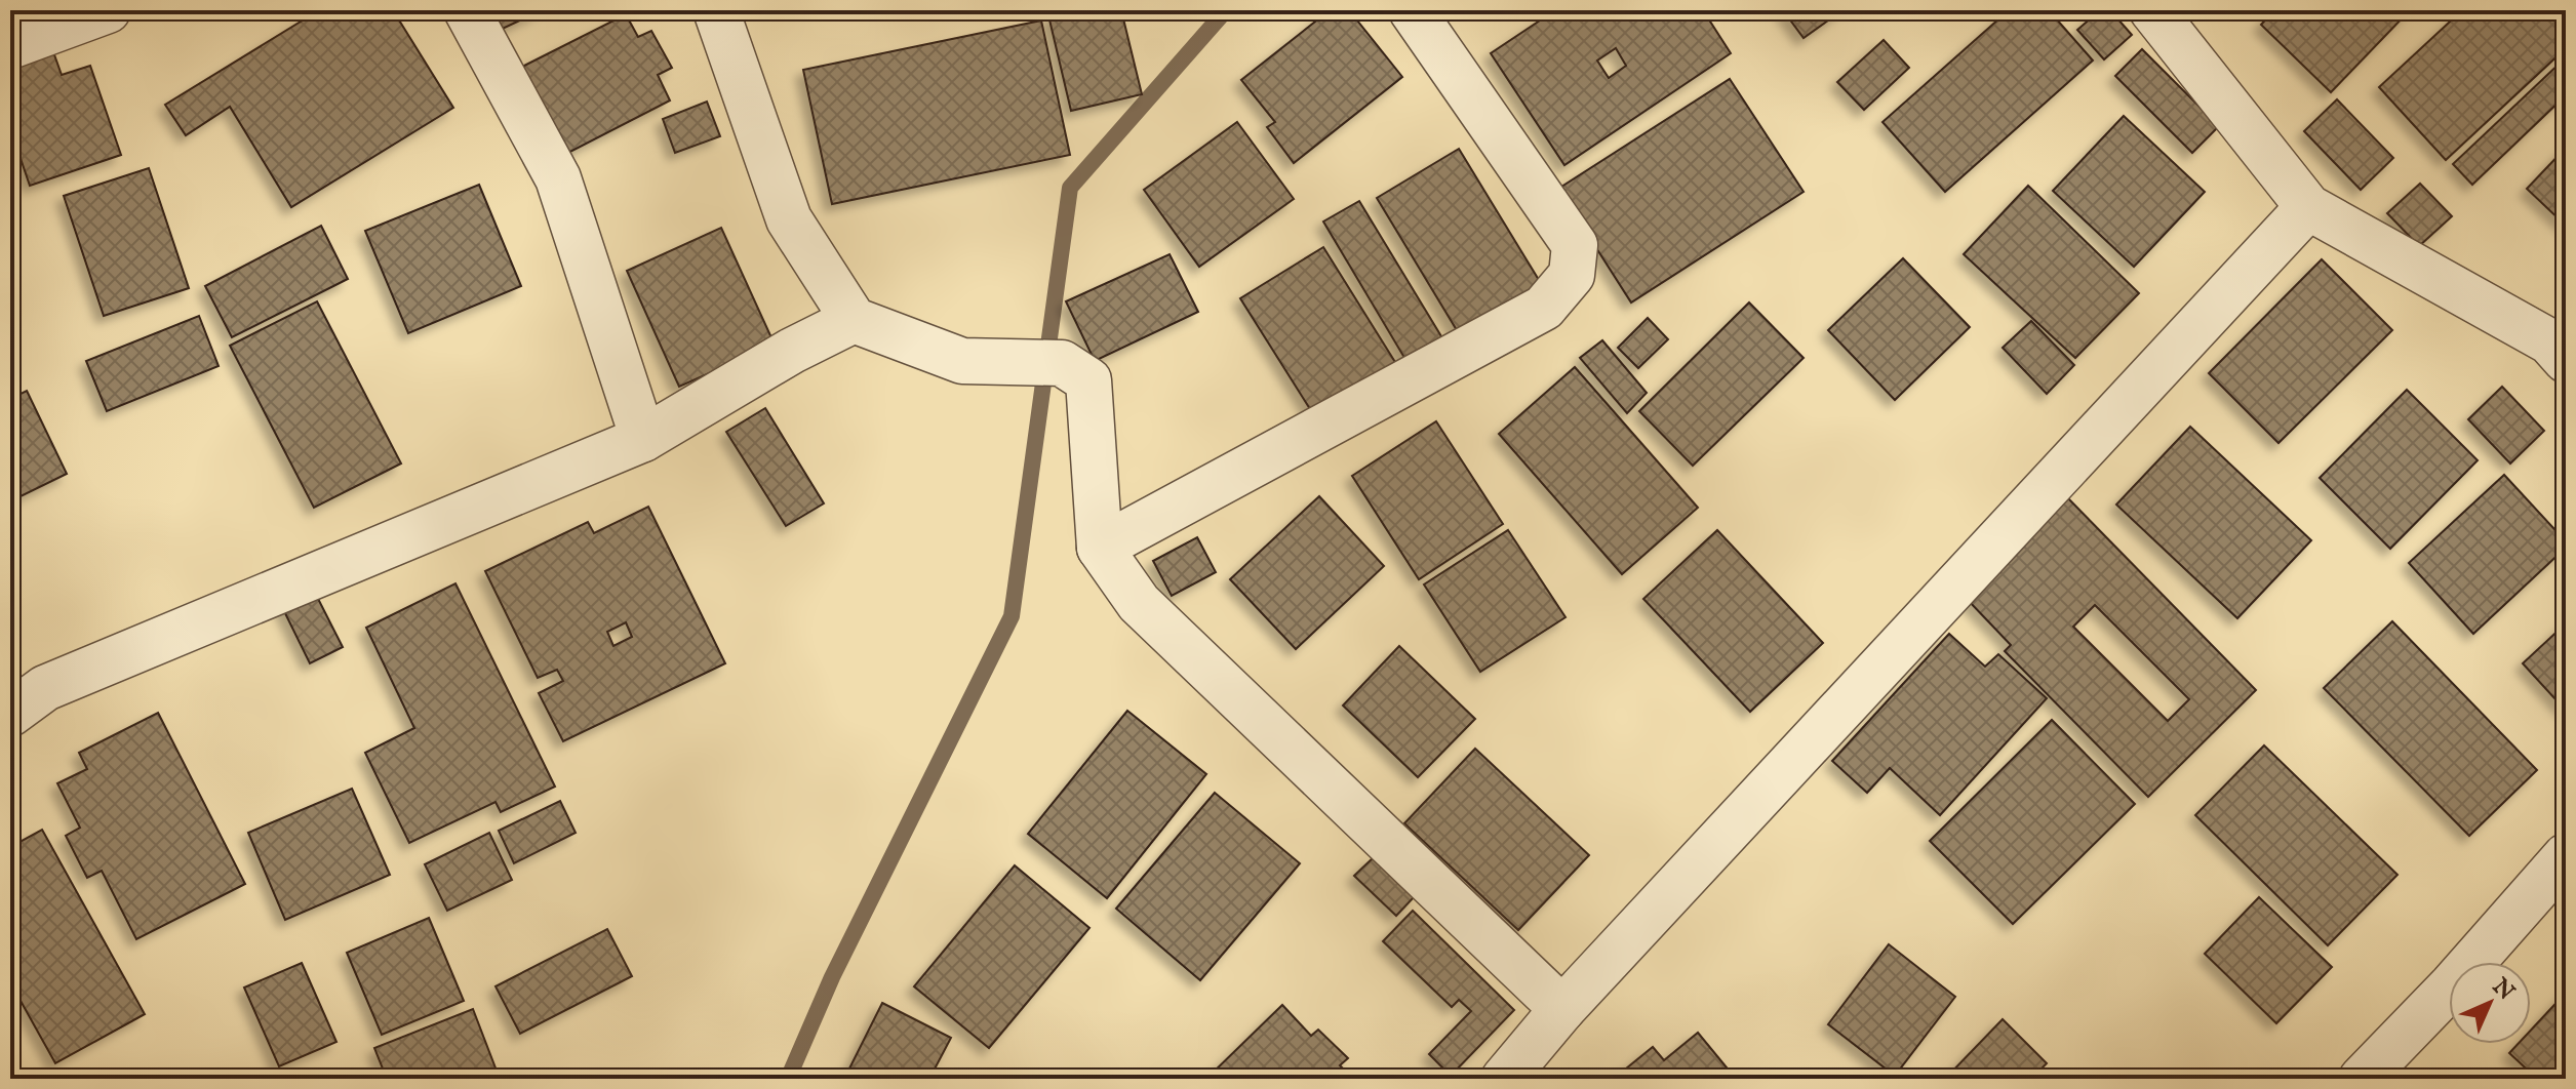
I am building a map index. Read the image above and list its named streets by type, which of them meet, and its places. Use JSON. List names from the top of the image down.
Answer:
{
  "north": "top right"
}
